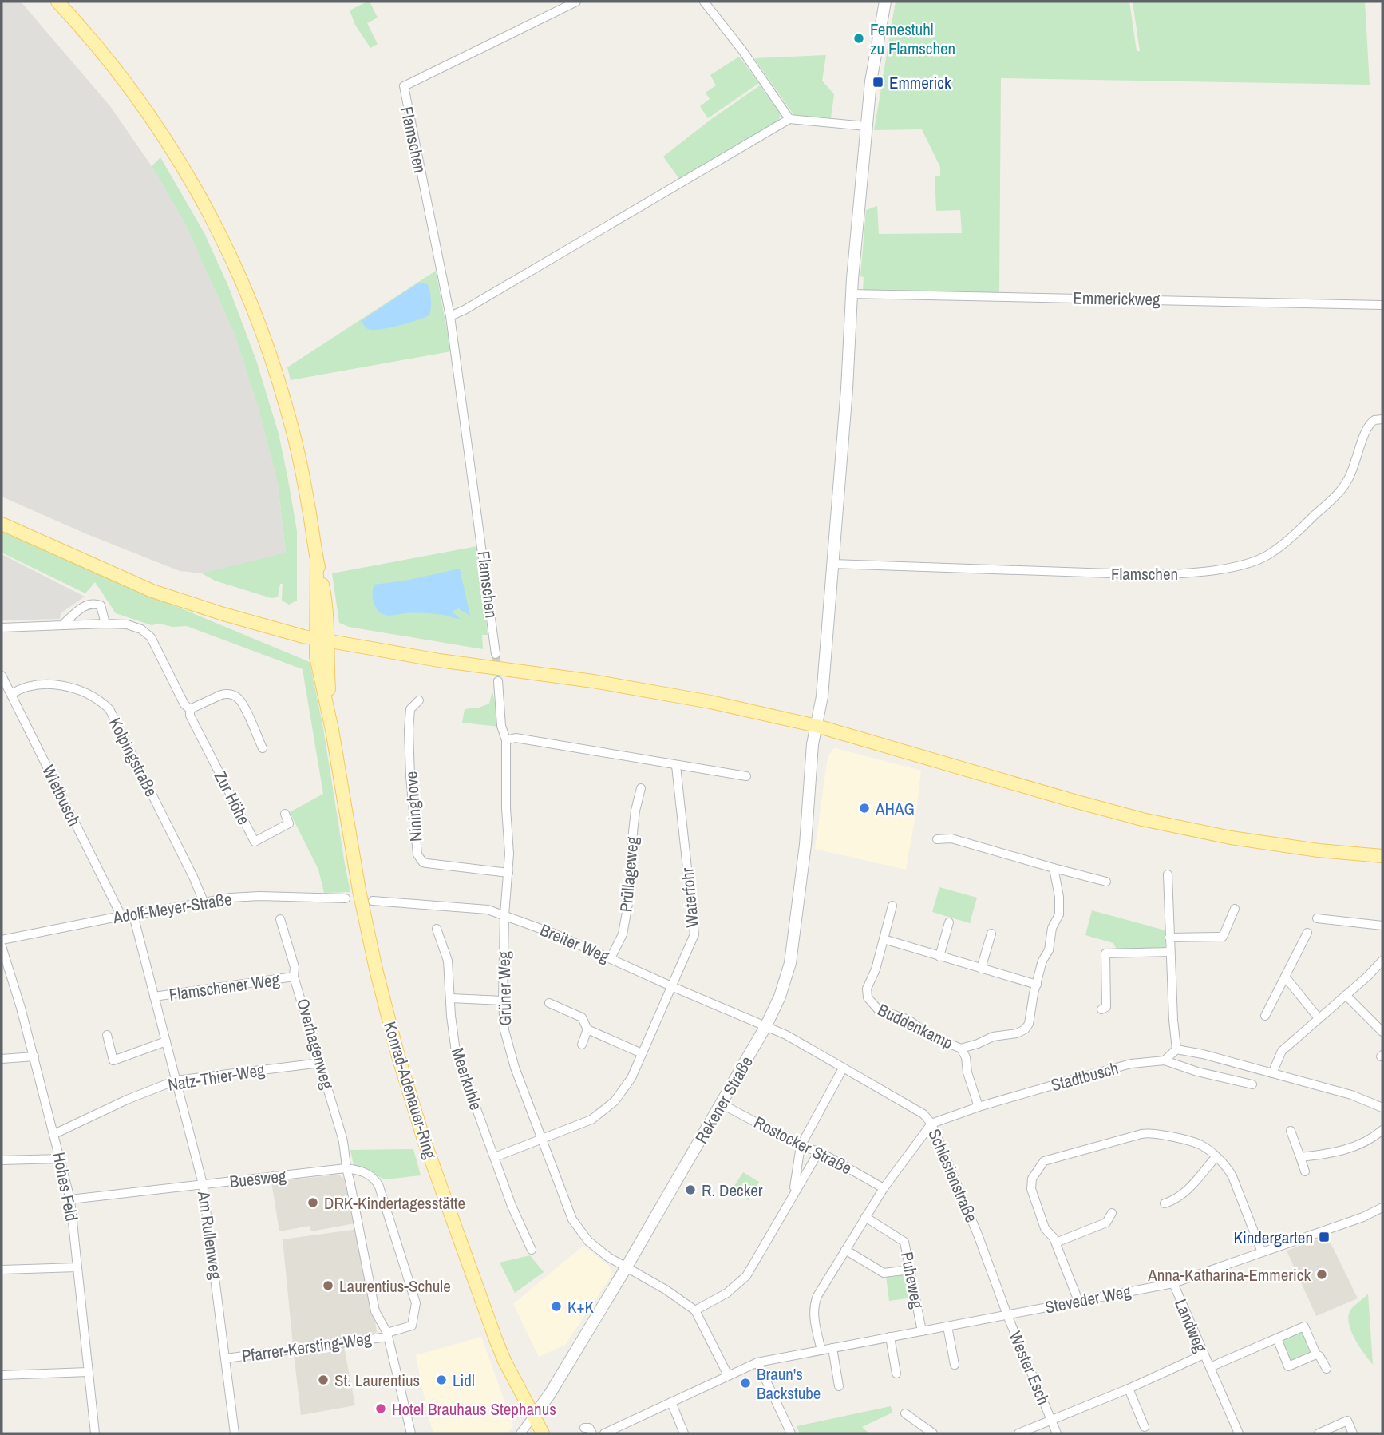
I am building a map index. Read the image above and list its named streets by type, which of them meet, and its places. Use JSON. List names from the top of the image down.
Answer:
{
  "streets": {
    "main road": ["Konrad-Adenauer-Ring"],
    "street": [
      "Flamschen",
      "Emmerickweg",
      "Kolpingstraße",
      "Wietbusch",
      "Zur Höhe",
      "Nininghove",
      "Prüllageweg",
      "Waterfohr",
      "Adolf-Meyer-Straße",
      "Breiter Weg",
      "Flamschener Weg",
      "Grüner Weg",
      "Buddenkamp",
      "Overhagenweg",
      "Stadtbusch",
      "Natz-Thier-Weg",
      "Meerkuhle",
      "Rekener Straße",
      "Rostocker Straße",
      "Schlesienstraße",
      "Buesweg",
      "Hohes Feld",
      "Am Rullenweg",
      "Puheweg",
      "Steveder Weg",
      "Landweg",
      "Pfarrer-Kersting-Weg",
      "Wester Esch"
    ]
  },
  "crossings": [
    ["Flamschen", "Rekener Straße"],
    ["Emmerickweg", "Rekener Straße"],
    ["Kolpingstraße", "Wietbusch"],
    ["Kolpingstraße", "Adolf-Meyer-Straße"],
    ["Wietbusch", "Adolf-Meyer-Straße"],
    ["Nininghove", "Grüner Weg"],
    ["Prüllageweg", "Breiter Weg"],
    ["Waterfohr", "Breiter Weg"],
    ["Waterfohr", "Grüner Weg"],
    ["Adolf-Meyer-Straße", "Am Rullenweg"],
    ["Breiter Weg", "Grüner Weg"],
    ["Breiter Weg", "Rekener Straße"],
    ["Breiter Weg", "Schlesienstraße"],
    ["Flamschener Weg", "Overhagenweg"],
    ["Flamschener Weg", "Am Rullenweg"],
    ["Grüner Weg", "Rekener Straße"],
    ["Buddenkamp", "Stadtbusch"],
    ["Overhagenweg", "Natz-Thier-Weg"],
    ["Overhagenweg", "Buesweg"],
    ["Overhagenweg", "Pfarrer-Kersting-Weg"],
    ["Stadtbusch", "Schlesienstraße"],
    ["Natz-Thier-Weg", "Hohes Feld"],
    ["Natz-Thier-Weg", "Am Rullenweg"],
    ["Konrad-Adenauer-Ring", "Rekener Straße"],
    ["Rekener Straße", "Rostocker Straße"],
    ["Rekener Straße", "Schlesienstraße"],
    ["Schlesienstraße", "Steveder Weg"],
    ["Schlesienstraße", "Wester Esch"],
    ["Buesweg", "Hohes Feld"],
    ["Buesweg", "Am Rullenweg"],
    ["Am Rullenweg", "Pfarrer-Kersting-Weg"],
    ["Puheweg", "Steveder Weg"],
    ["Steveder Weg", "Landweg"],
    ["Steveder Weg", "Wester Esch"],
    ["Landweg", "Wester Esch"]
  ],
  "places": {
    "other": [
      "Femestuhl zu Flamschen",
      "AHAG",
      "R. Decker",
      "DRK-Kindertagesstätte",
      "Anna-Katharina-Emmerick",
      "Laurentius-Schule",
      "K+K",
      "St. Laurentius",
      "Lidl",
      "Braun's Backstube",
      "Hotel Brauhaus Stephanus"
    ],
    "transit": ["Emmerick", "Kindergarten"]
  }
}
